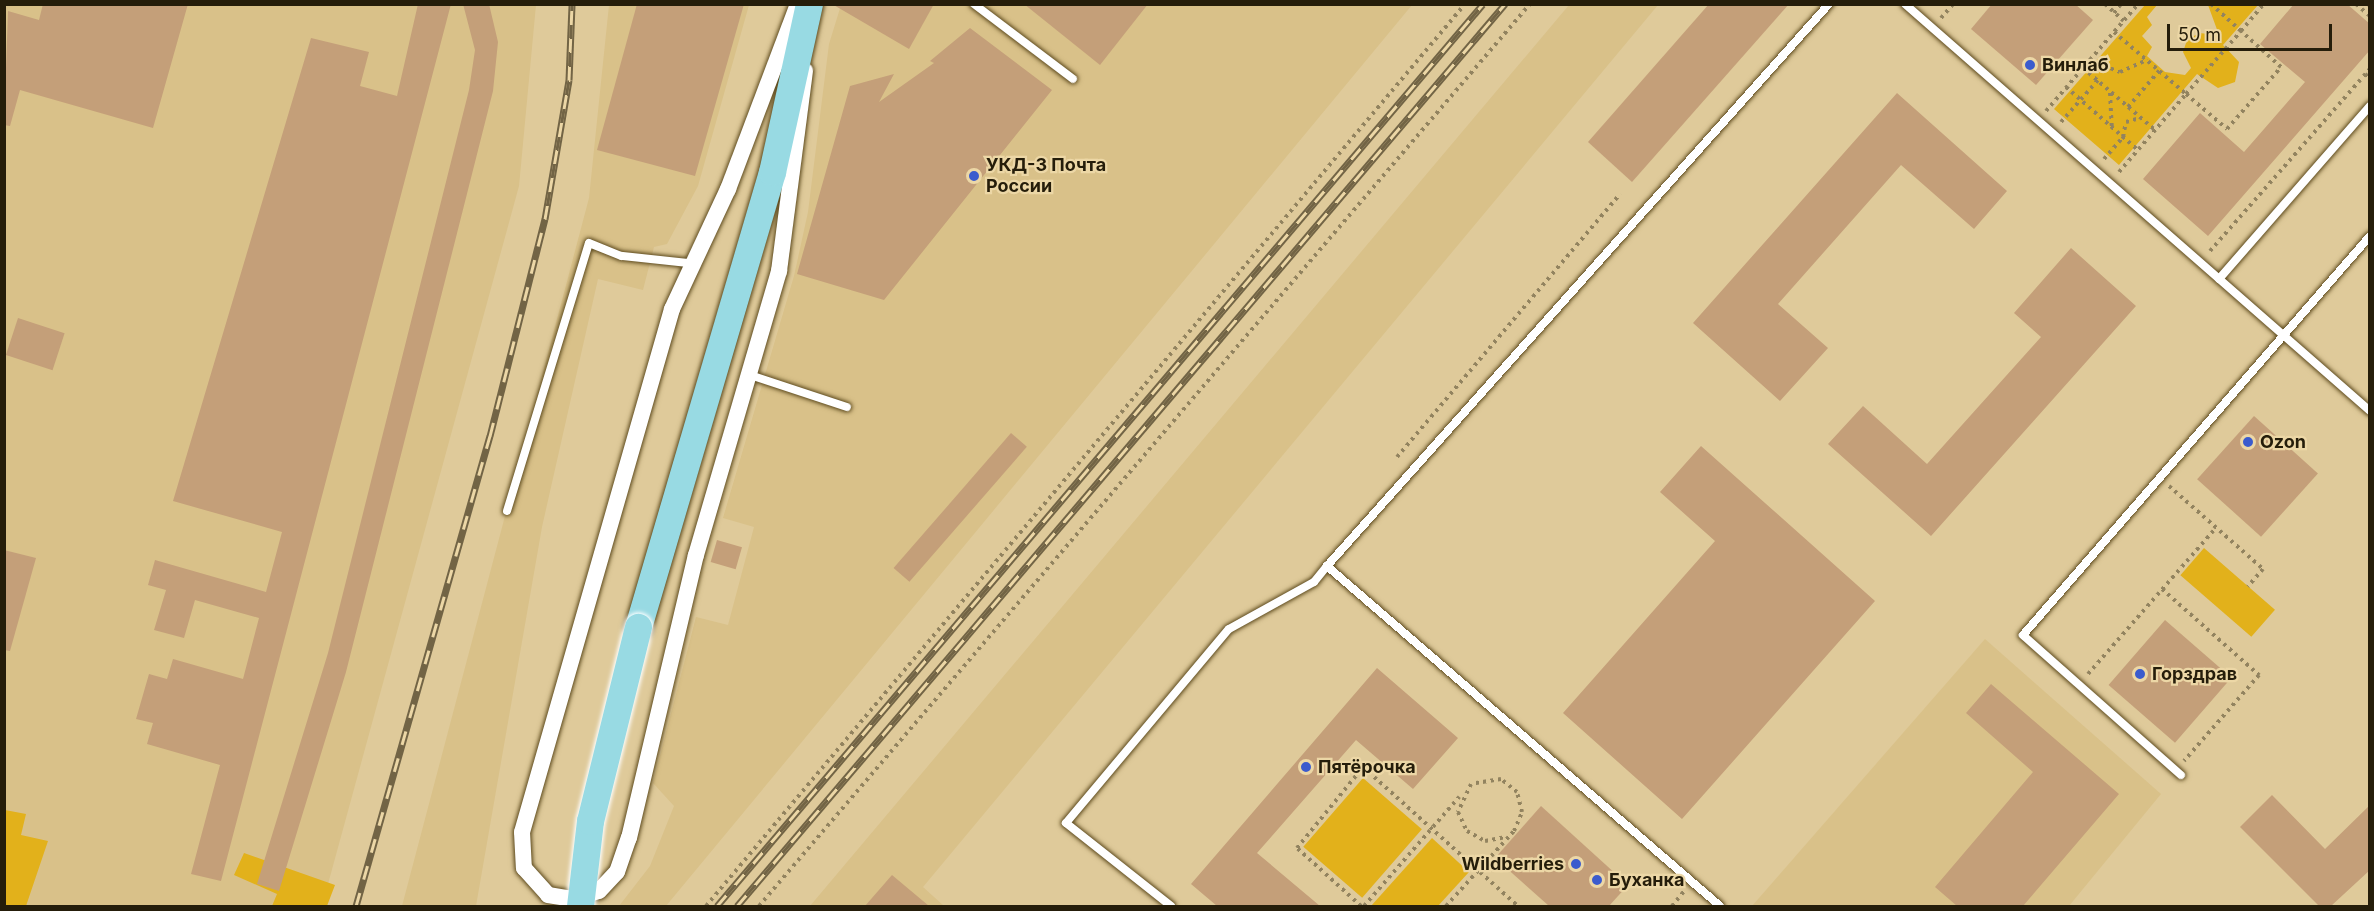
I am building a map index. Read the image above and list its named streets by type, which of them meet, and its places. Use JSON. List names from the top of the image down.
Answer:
{
  "places": [
    "Винлаб",
    "УКД-3 Почта России",
    "Ozon",
    "Горздрав",
    "Пятёрочка",
    "Wildberries",
    "Буханка"
  ],
  "scale_bar": "50 m"
}
